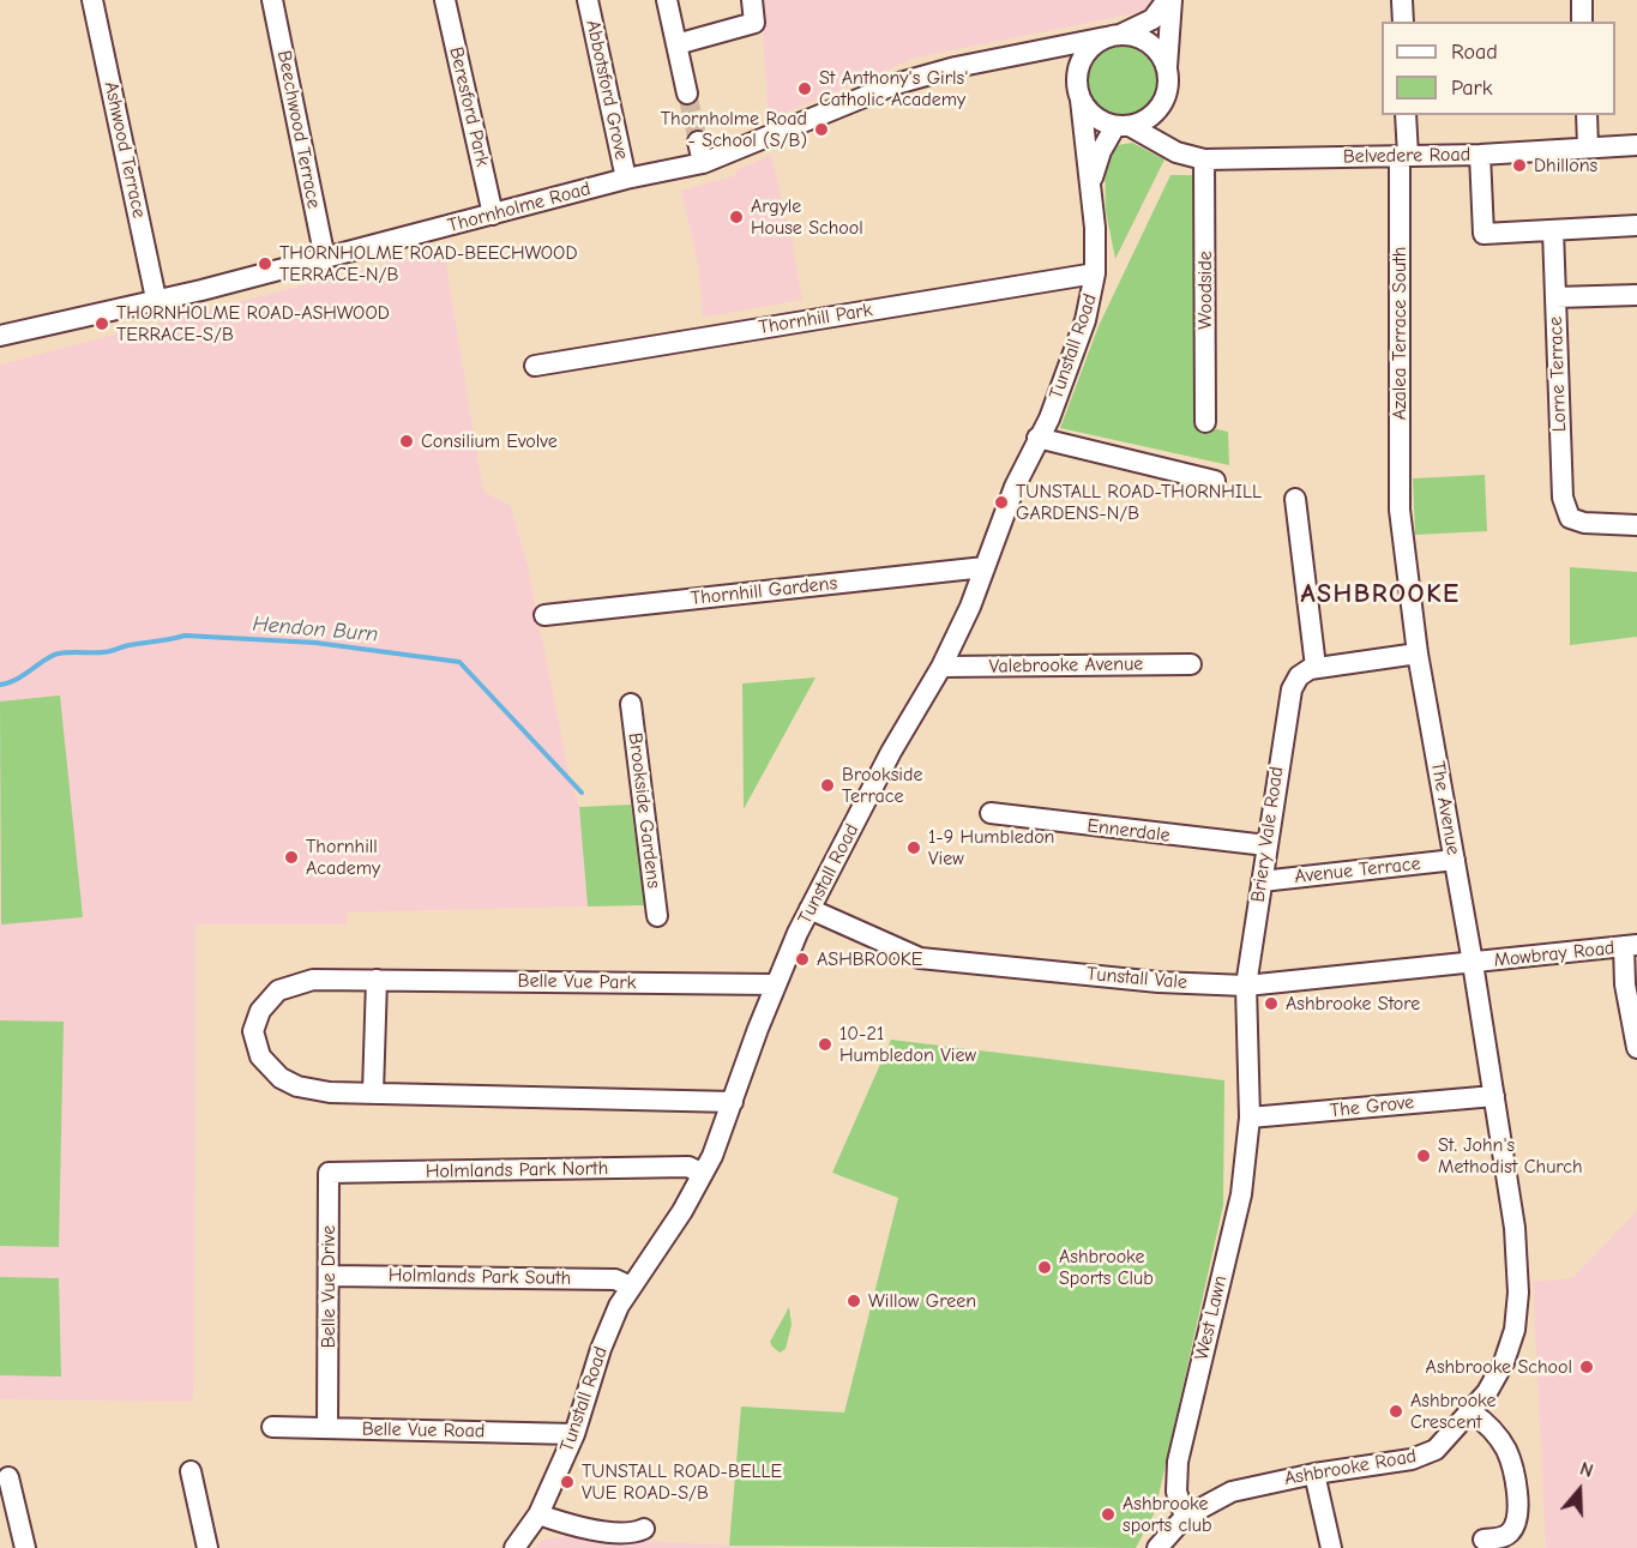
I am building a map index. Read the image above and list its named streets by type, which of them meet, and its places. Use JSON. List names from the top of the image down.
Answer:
{
  "streets": {
    "street": [
      "Abbotsford Grove",
      "Beresford Park",
      "Beechwood Terrace",
      "Ashwood Terrace",
      "Belvedere Road",
      "Thornholme Road",
      "Woodside",
      "Thornhill Park",
      "Azalea Terrace South",
      "Tunstall Road",
      "Lorne Terrace",
      "Thornhill Gardens",
      "Valebrooke Avenue",
      "The Avenue",
      "Brookside Gardens",
      "Ennerdale",
      "Briery Vale Road",
      "Avenue Terrace",
      "Mowbray Road",
      "Tunstall Vale",
      "Belle Vue Park",
      "The Grove",
      "Holmlands Park North",
      "Holmlands Park South",
      "Belle Vue Drive",
      "West Lawn",
      "Belle Vue Road",
      "Ashbrooke Road"
    ]
  },
  "crossings": [
    ["Abbotsford Grove", "Thornholme Road"],
    ["Beresford Park", "Thornholme Road"],
    ["Beechwood Terrace", "Thornholme Road"],
    ["Ashwood Terrace", "Thornholme Road"],
    ["Belvedere Road", "Thornholme Road"],
    ["Belvedere Road", "Woodside"],
    ["Belvedere Road", "Azalea Terrace South"],
    ["Belvedere Road", "Tunstall Road"],
    ["Thornholme Road", "Tunstall Road"],
    ["Thornhill Park", "Tunstall Road"],
    ["Azalea Terrace South", "The Avenue"],
    ["Tunstall Road", "Thornhill Gardens"],
    ["Tunstall Road", "Valebrooke Avenue"],
    ["Tunstall Road", "Tunstall Vale"],
    ["Tunstall Road", "Belle Vue Park"],
    ["Tunstall Road", "Holmlands Park North"],
    ["Tunstall Road", "Holmlands Park South"],
    ["Tunstall Road", "Belle Vue Road"],
    ["The Avenue", "Avenue Terrace"],
    ["The Avenue", "Mowbray Road"],
    ["The Avenue", "Tunstall Vale"],
    ["The Avenue", "Ashbrooke Road"],
    ["Ennerdale", "Briery Vale Road"],
    ["Briery Vale Road", "Avenue Terrace"],
    ["Briery Vale Road", "Tunstall Vale"],
    ["Briery Vale Road", "The Grove"],
    ["Briery Vale Road", "West Lawn"],
    ["Mowbray Road", "Tunstall Vale"],
    ["Mowbray Road", "Ashbrooke Road"],
    ["Tunstall Vale", "Ashbrooke Road"],
    ["The Grove", "West Lawn"],
    ["The Grove", "Ashbrooke Road"],
    ["Holmlands Park North", "Belle Vue Drive"],
    ["Holmlands Park South", "Belle Vue Drive"],
    ["Belle Vue Drive", "Belle Vue Road"],
    ["West Lawn", "Ashbrooke Road"]
  ],
  "districts": ["ASHBROOKE"],
  "water": ["Hendon Burn"],
  "places": [
    "St Anthony's Girls' Catholic Academy",
    "Thornholme Road - School (S/B)",
    "Dhillons",
    "Argyle House School",
    "THORNHOLME ROAD-BEECHWOOD TERRACE-N/B",
    "THORNHOLME ROAD-ASHWOOD TERRACE-S/B",
    "Consilium Evolve",
    "TUNSTALL ROAD-THORNHILL GARDENS-N/B",
    "Brookside Terrace",
    "1-9 Humbledon View",
    "Thornhill Academy",
    "ASHBROOKE",
    "Ashbrooke Store",
    "10-21 Humbledon View",
    "St. John's Methodist Church",
    "Ashbrooke Sports Club",
    "Willow Green",
    "Ashbrooke School",
    "Ashbrooke Crescent",
    "TUNSTALL ROAD-BELLE VUE ROAD-S/B",
    "Ashbrooke sports club"
  ],
  "legend": ["Road", "Park"],
  "north": "top"
}
